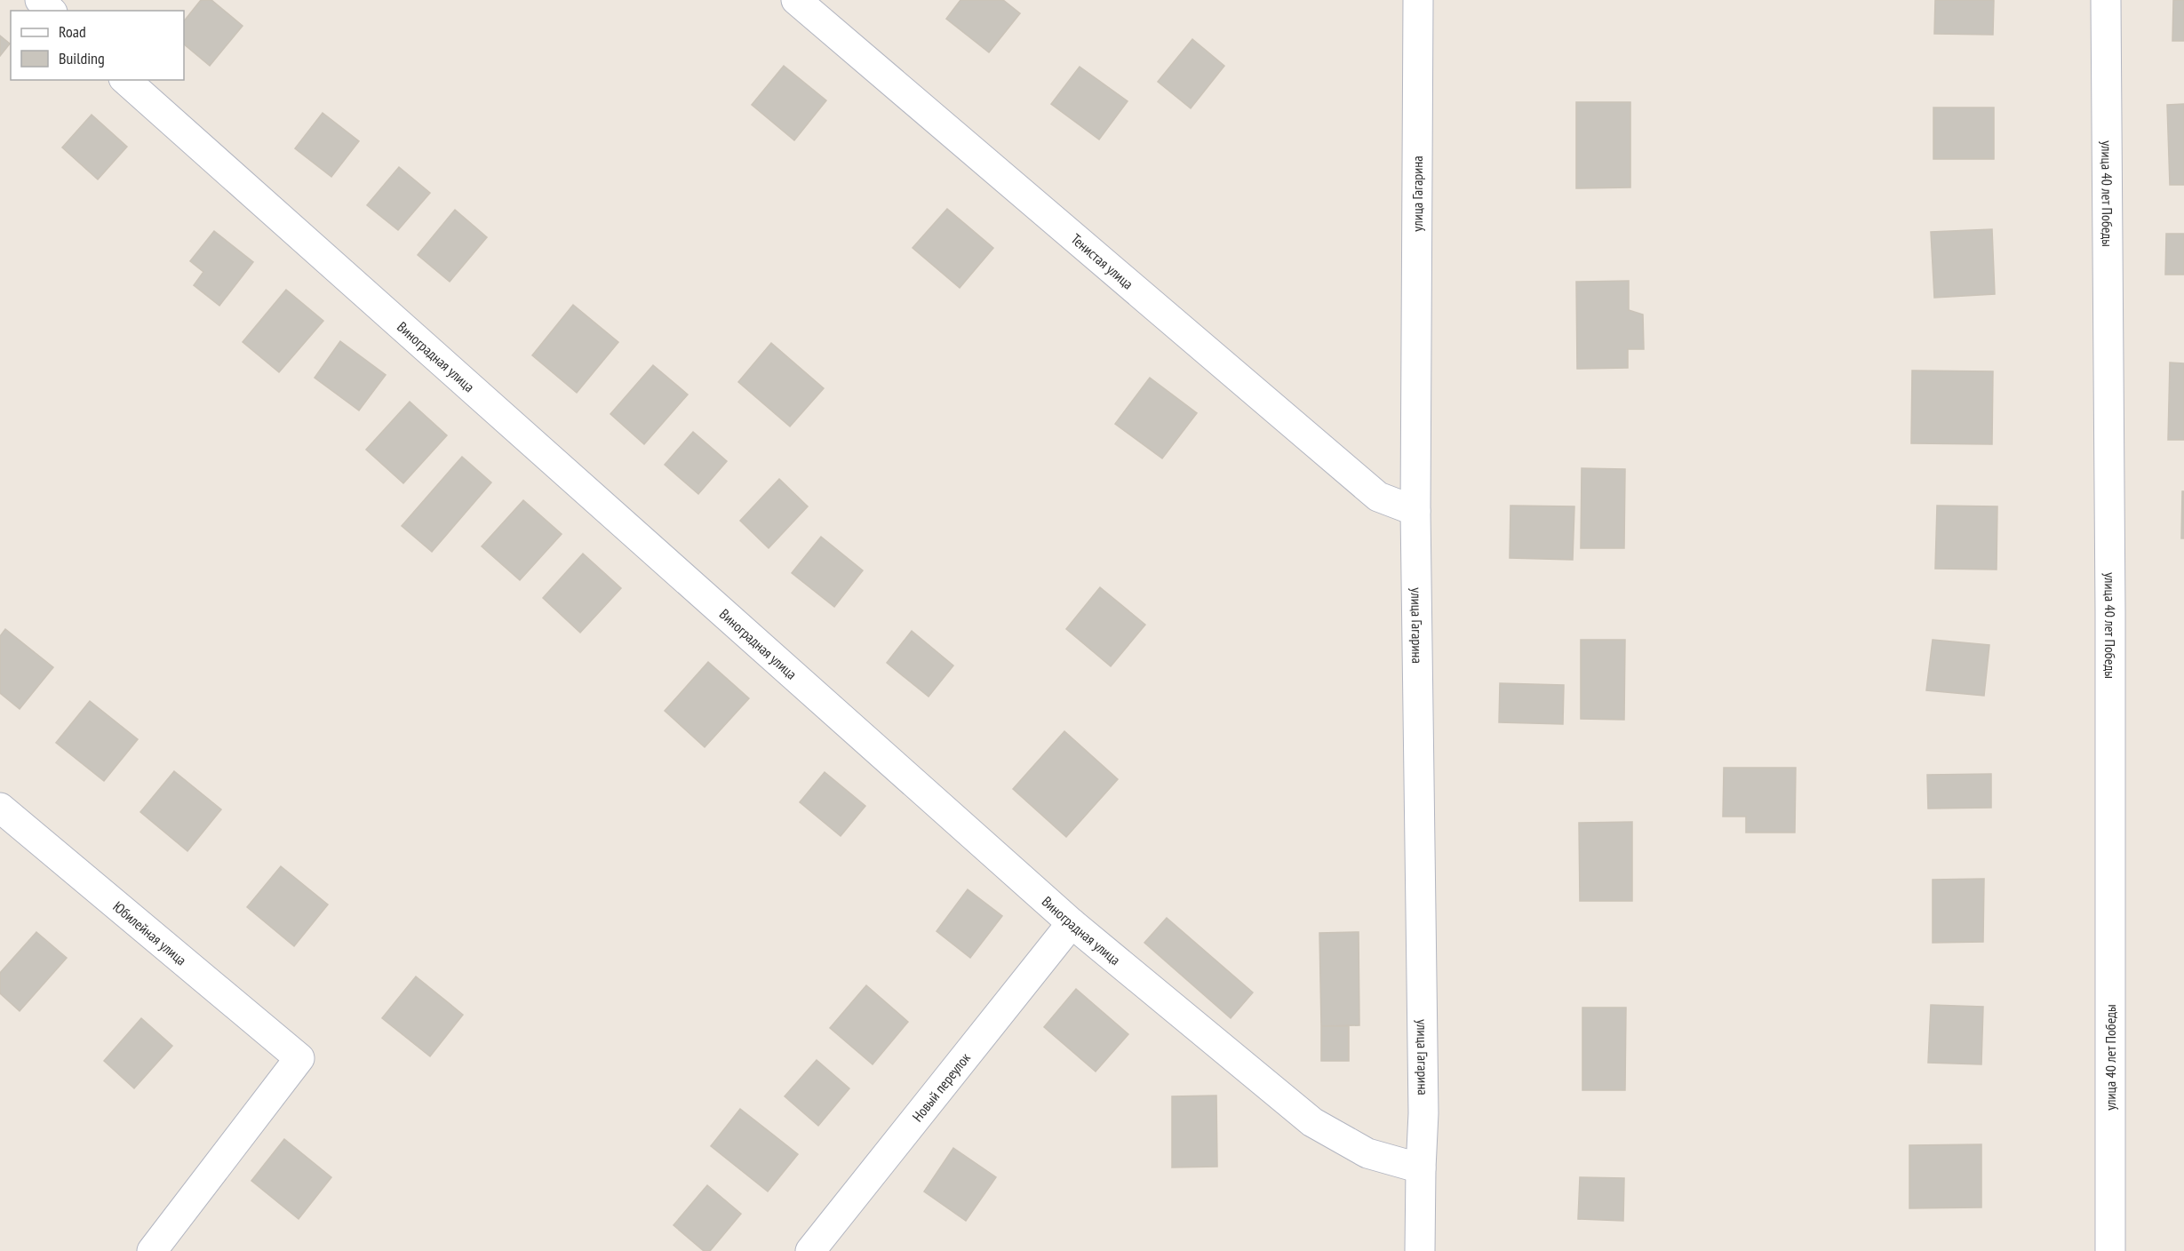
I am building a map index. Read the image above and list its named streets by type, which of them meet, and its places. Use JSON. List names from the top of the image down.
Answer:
{
  "streets": {
    "street": [
      "улица Гагарина",
      "улица 40 лет Победы",
      "Тенистая улица",
      "Виноградная улица",
      "Юбилейная улица",
      "Новый переулок"
    ]
  },
  "crossings": [
    ["улица Гагарина", "Тенистая улица"],
    ["улица Гагарина", "Виноградная улица"],
    ["Виноградная улица", "Новый переулок"]
  ],
  "legend": ["Road", "Building"]
}
